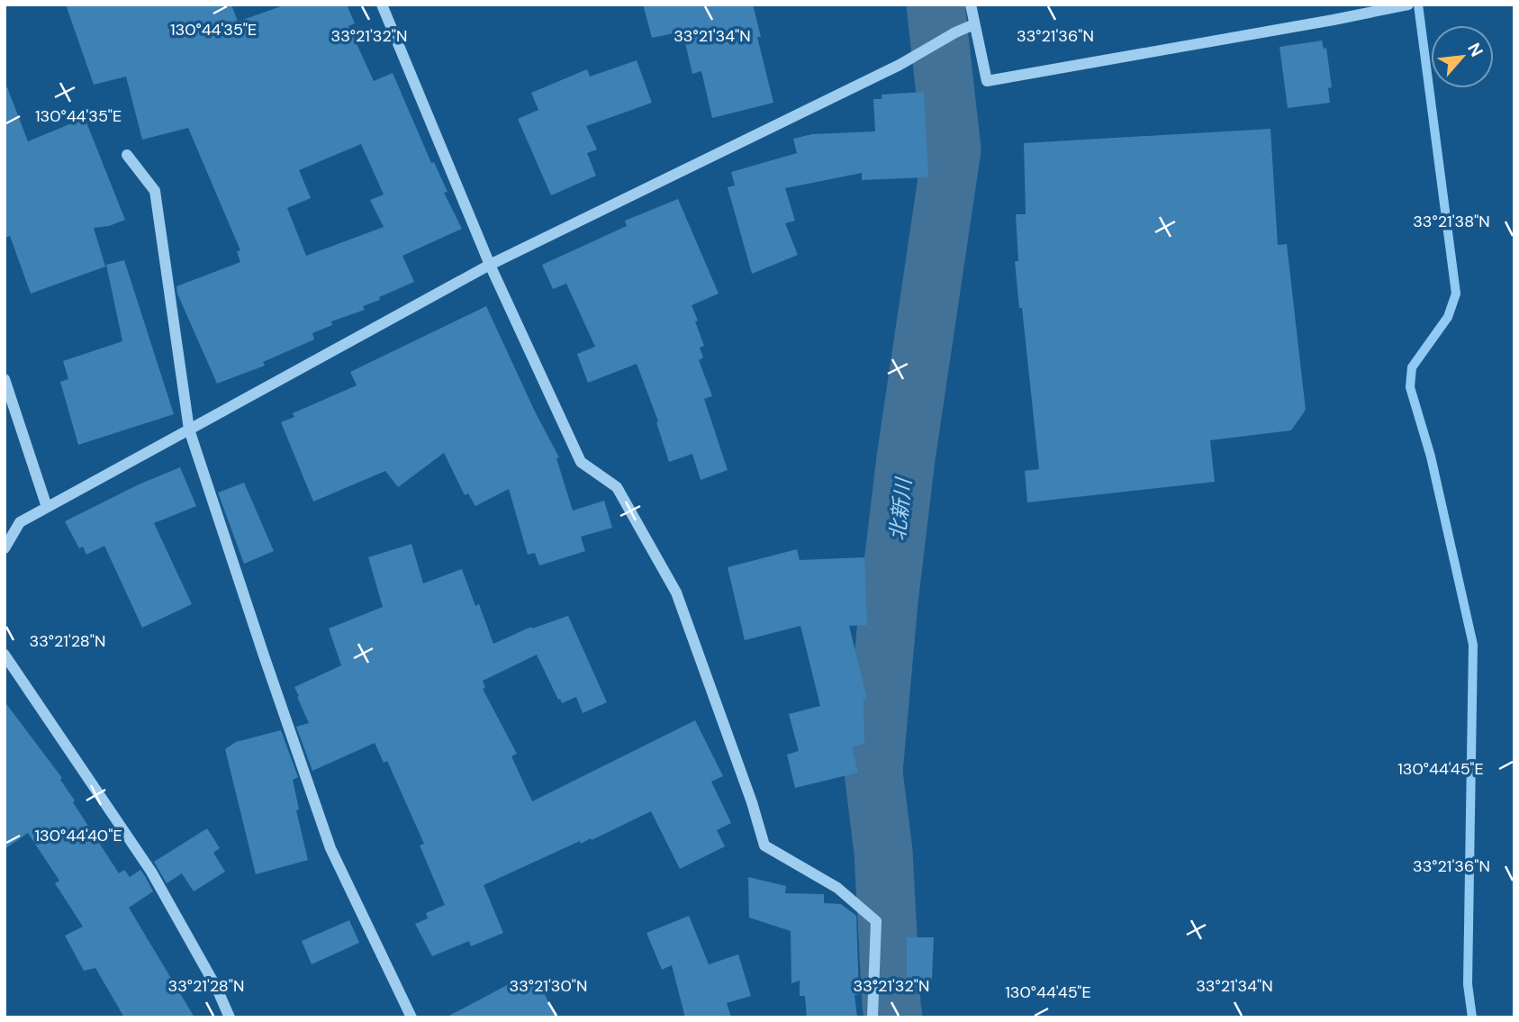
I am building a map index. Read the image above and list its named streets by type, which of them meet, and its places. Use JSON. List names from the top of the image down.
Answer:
{
  "water": ["北新川"],
  "north": "top right",
  "coordinates": [
    "130°44'35\"E",
    "33°21'32\"N",
    "33°21'34\"N",
    "33°21'36\"N",
    "33°21'38\"N",
    "33°21'28\"N",
    "130°44'45\"E",
    "130°44'40\"E",
    "33°21'30\"N"
  ]
}
